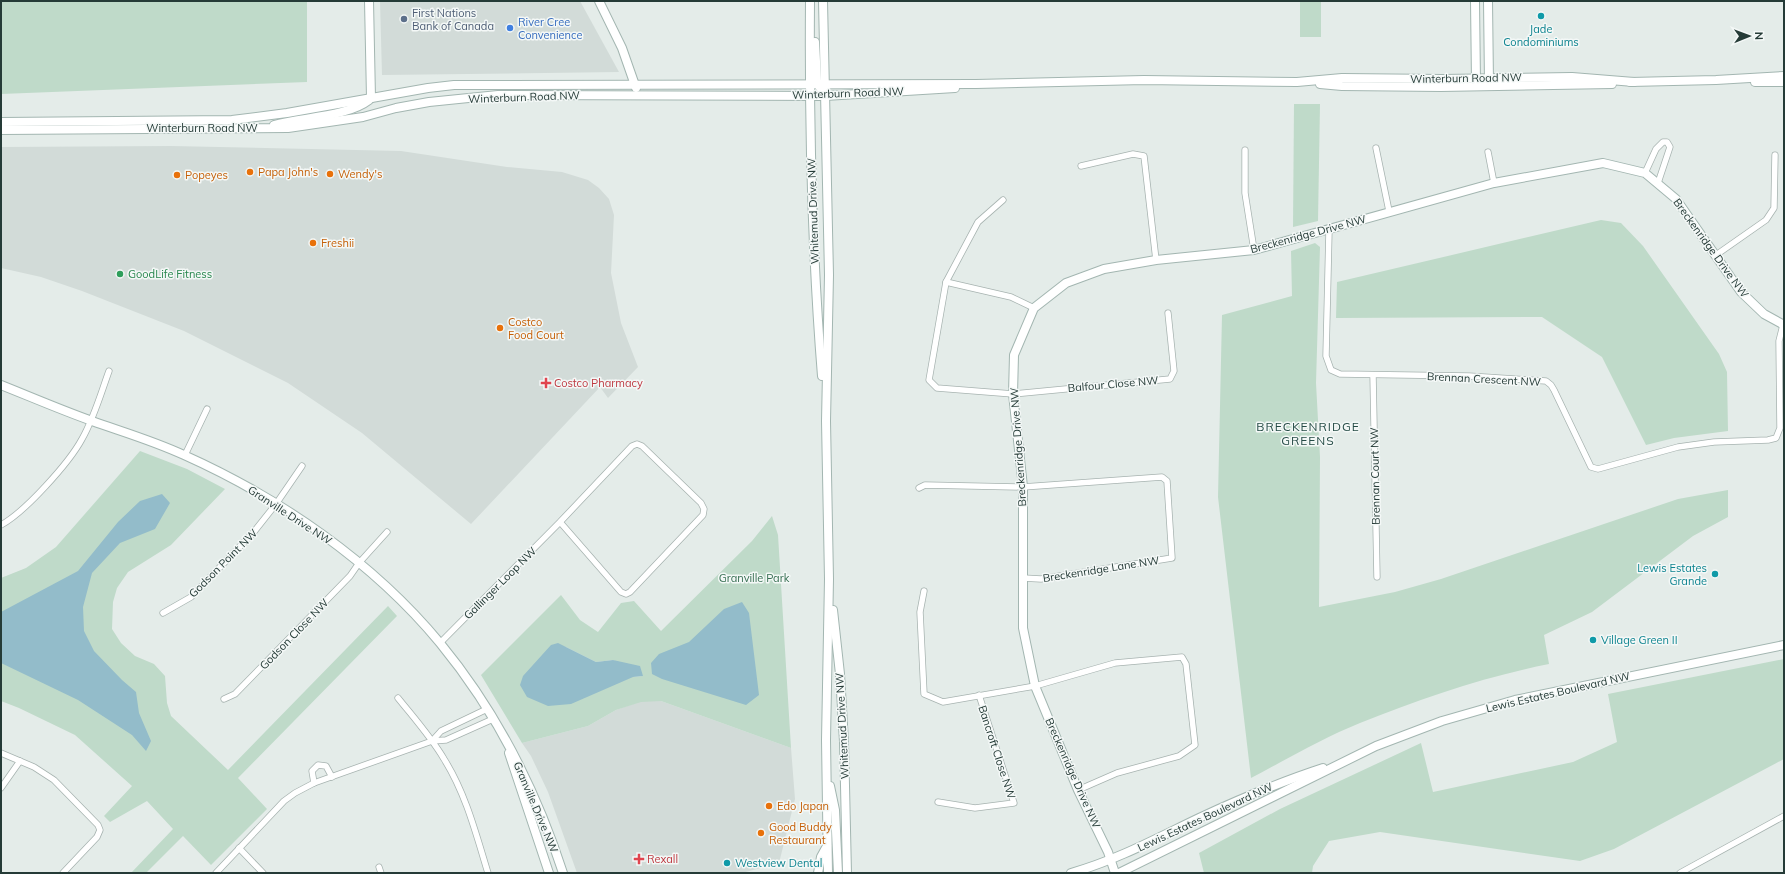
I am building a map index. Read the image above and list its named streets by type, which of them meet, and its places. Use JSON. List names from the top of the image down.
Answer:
{
  "streets": {
    "main road": [
      "Winterburn Road NW",
      "Whitemud Drive NW",
      "Breckenridge Drive NW",
      "Granville Drive NW",
      "Lewis Estates Boulevard NW"
    ],
    "street": [
      "Brennan Crescent NW",
      "Balfour Close NW",
      "Brennan Court NW",
      "Godson Point NW",
      "Breckenridge Lane NW",
      "Gallinger Loop NW",
      "Godson Close NW",
      "Bancroft Close NW"
    ]
  },
  "crossings": [
    ["Winterburn Road NW", "Whitemud Drive NW"],
    ["Breckenridge Drive NW", "Brennan Crescent NW"],
    ["Breckenridge Drive NW", "Balfour Close NW"],
    ["Breckenridge Drive NW", "Breckenridge Lane NW"],
    ["Breckenridge Drive NW", "Lewis Estates Boulevard NW"],
    ["Brennan Crescent NW", "Brennan Court NW"],
    ["Granville Drive NW", "Godson Point NW"],
    ["Granville Drive NW", "Gallinger Loop NW"],
    ["Granville Drive NW", "Godson Close NW"]
  ],
  "districts": ["BRECKENRIDGE GREENS"],
  "parks": ["Granville Park"],
  "places": {
    "other": [
      "Jade Condominiums",
      "First Nations Bank of Canada",
      "River Cree Convenience",
      "Papa John's",
      "Wendy's",
      "Popeyes",
      "Freshii",
      "GoodLife Fitness",
      "Costco Food Court",
      "Lewis Estates Grande",
      "Village Green II",
      "Edo Japan",
      "Good Buddy Restaurant",
      "Westview Dental"
    ],
    "health": ["Costco Pharmacy", "Rexall"]
  },
  "north": "right"
}
